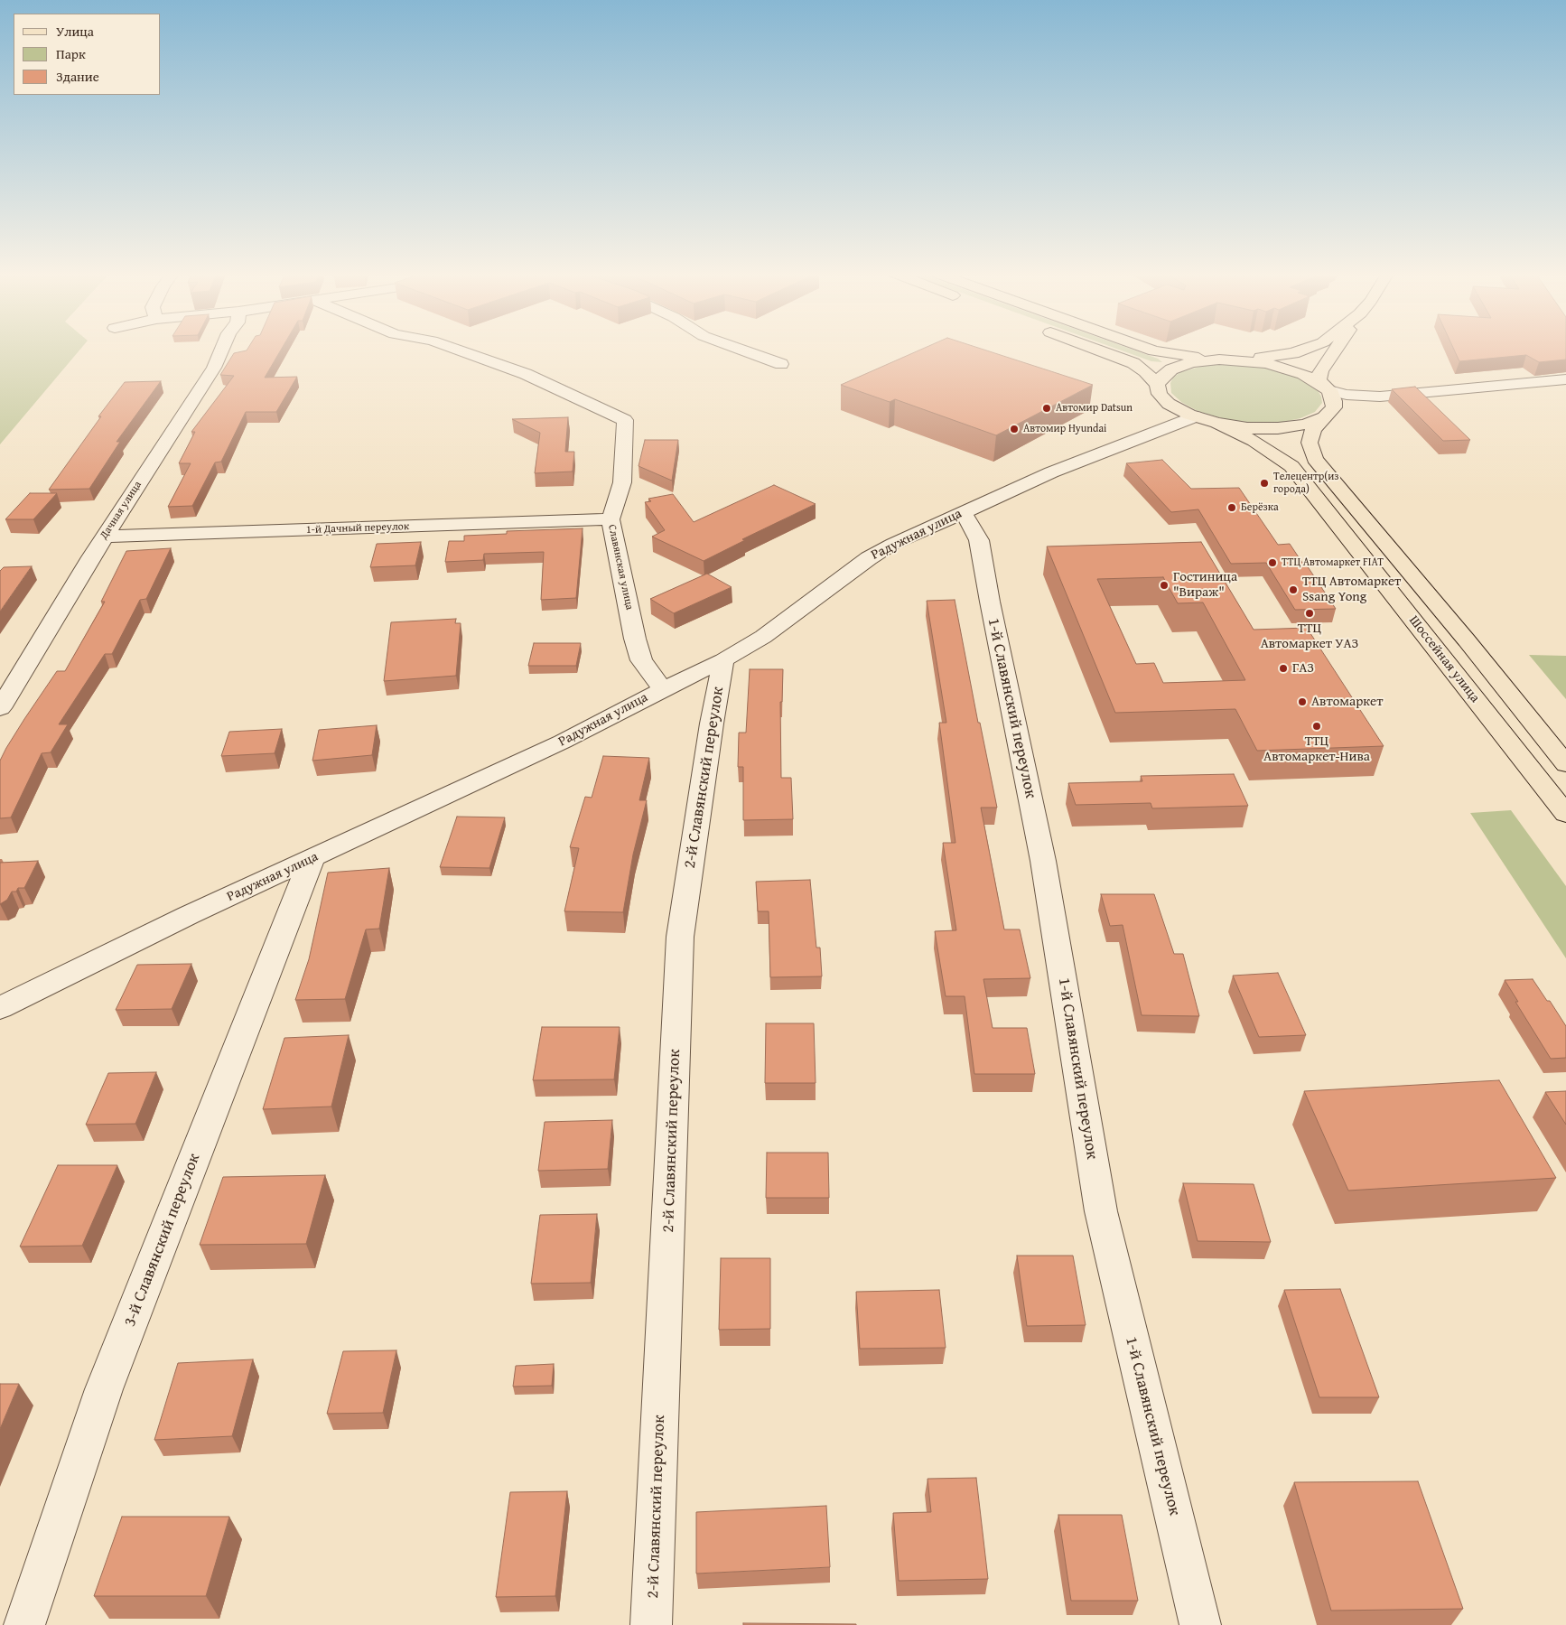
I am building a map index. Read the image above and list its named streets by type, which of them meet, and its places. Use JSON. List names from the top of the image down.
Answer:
{
  "streets": {
    "main road": ["Шоссейная улица"],
    "street": [
      "Дачная улица",
      "1-й Дачный переулок",
      "Радужная улица",
      "Славянская улица",
      "1-й Славянский переулок",
      "2-й Славянский переулок",
      "3-й Славянский переулок"
    ]
  },
  "crossings": [
    ["Дачная улица", "1-й Дачный переулок"],
    ["1-й Дачный переулок", "Славянская улица"],
    ["Радужная улица", "Славянская улица"],
    ["Радужная улица", "1-й Славянский переулок"],
    ["Радужная улица", "2-й Славянский переулок"],
    ["Радужная улица", "3-й Славянский переулок"]
  ],
  "places": [
    "Автомир Datsun",
    "Автомир Hyundai",
    "Телецентр(из города)",
    "Берёзка",
    "ТТЦ Автомаркет FIAT",
    "Гостиница \"Вираж\"",
    "ТТЦ Автомаркет Ssang Yong",
    "ТТЦ Автомаркет УАЗ",
    "ГАЗ",
    "Автомаркет",
    "ТТЦ Автомаркет-Нива"
  ],
  "legend": ["Улица", "Парк", "Здание"]
}
